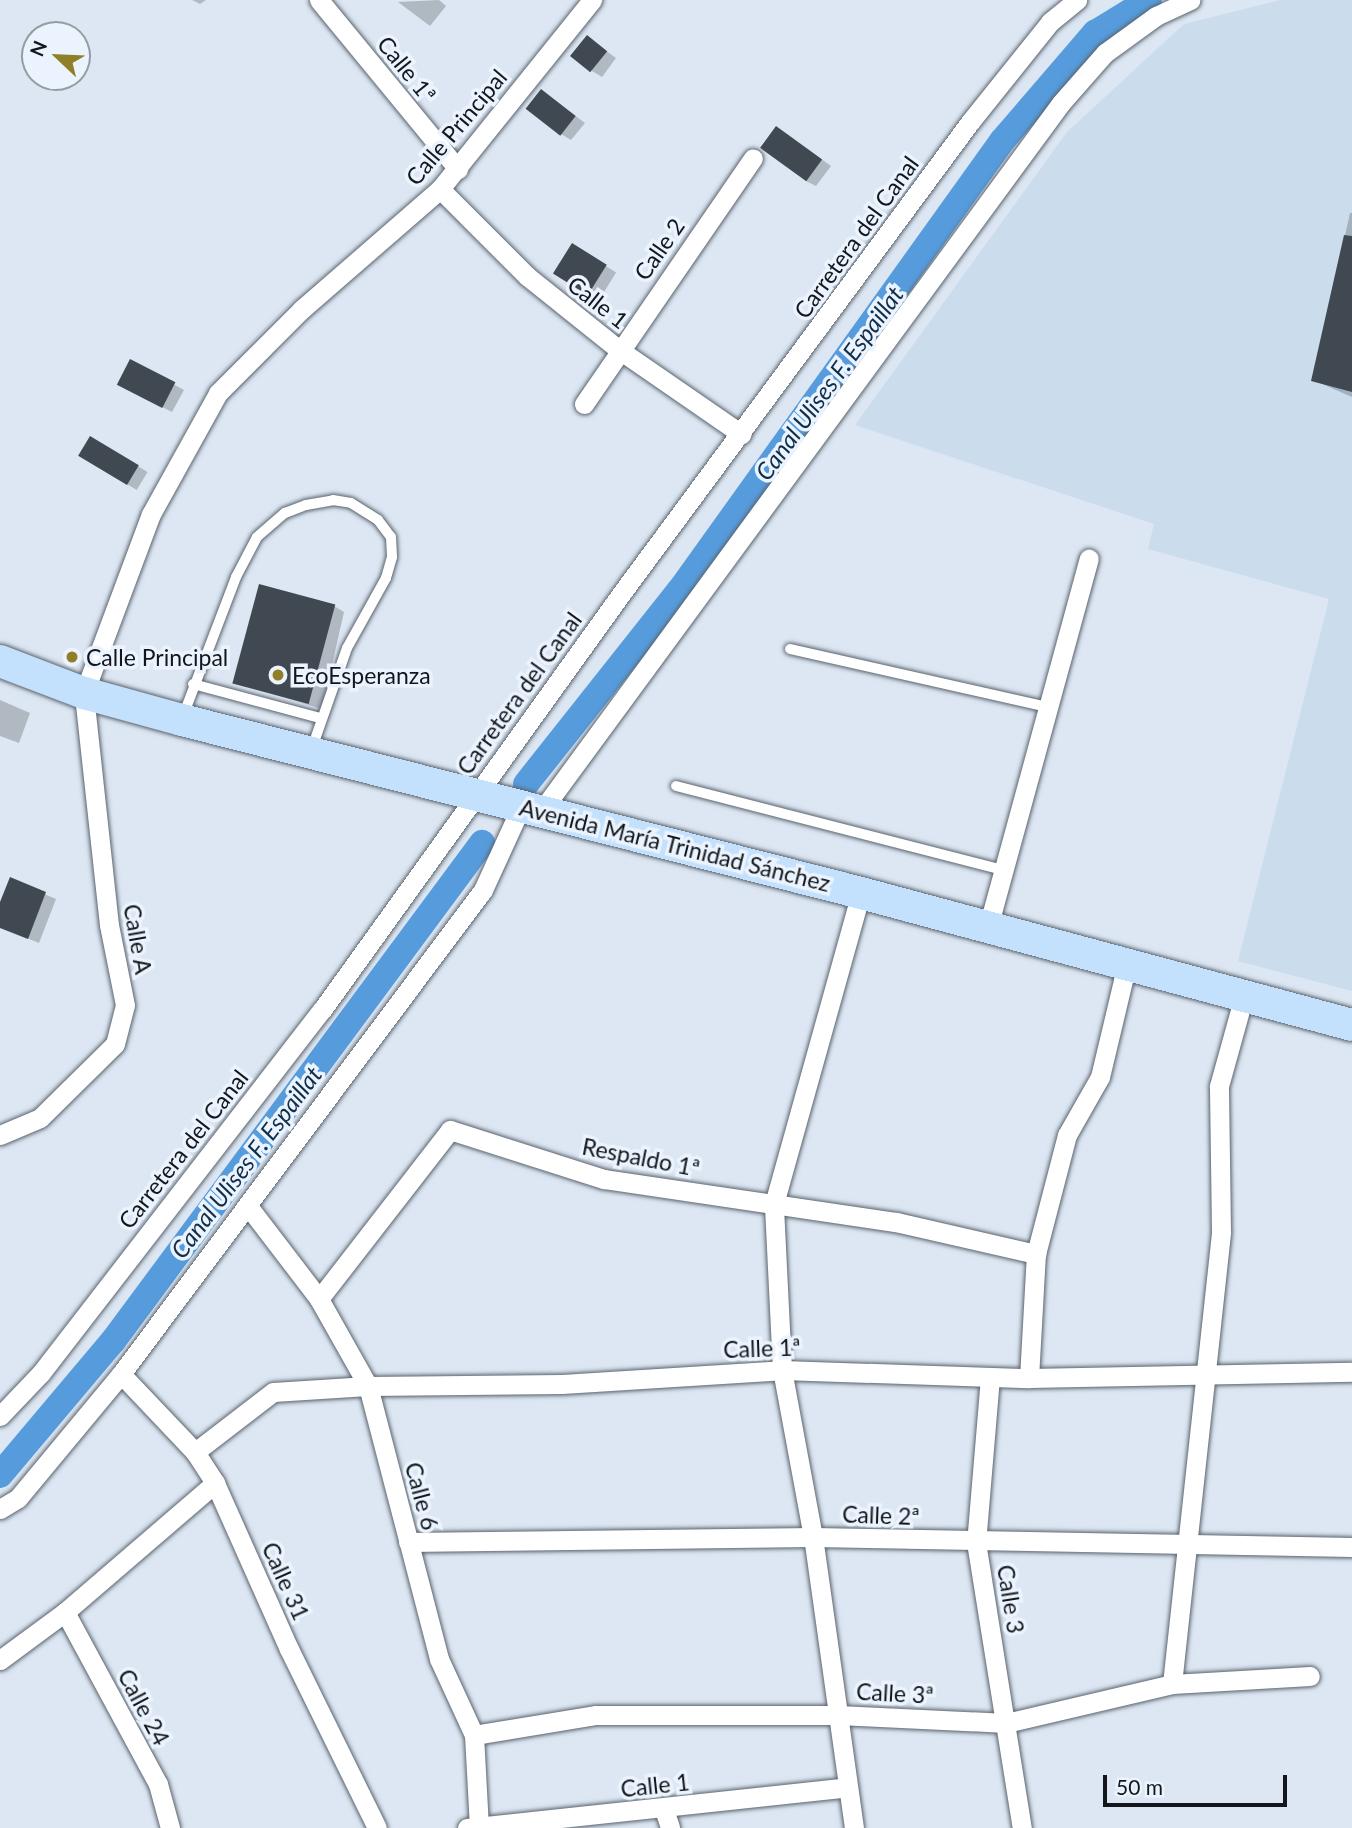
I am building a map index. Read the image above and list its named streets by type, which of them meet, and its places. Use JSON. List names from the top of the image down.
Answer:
{
  "streets": {
    "main road": ["Avenida María Trinidad Sánchez"],
    "street": [
      "Calle 1ª",
      "Calle Principal",
      "Carretera del Canal",
      "Calle 2",
      "Calle 1",
      "Calle A",
      "Respaldo 1ª",
      "Calle 6",
      "Calle 2ª",
      "Calle 31",
      "Calle 3",
      "Calle 3ª",
      "Calle 24"
    ]
  },
  "crossings": [
    ["Calle 1ª", "Calle Principal"],
    ["Calle 1ª", "Calle 6"],
    ["Calle 1ª", "Calle 31"],
    ["Calle 1ª", "Calle 3"],
    ["Calle Principal", "Calle 1"],
    ["Calle Principal", "Avenida María Trinidad Sánchez"],
    ["Calle Principal", "Calle A"],
    ["Carretera del Canal", "Calle 1"],
    ["Carretera del Canal", "Avenida María Trinidad Sánchez"],
    ["Calle 2", "Calle 1"],
    ["Calle 1", "Calle 6"],
    ["Avenida María Trinidad Sánchez", "Calle A"],
    ["Respaldo 1ª", "Calle 6"],
    ["Calle 6", "Calle 2ª"],
    ["Calle 6", "Calle 3ª"],
    ["Calle 2ª", "Calle 3"],
    ["Calle 3", "Calle 3ª"]
  ],
  "water": ["Canal Ulises F. Espaillat"],
  "places": ["Calle Principal", "EcoEsperanza"],
  "scale_bar": "50 m",
  "north": "top left"
}
